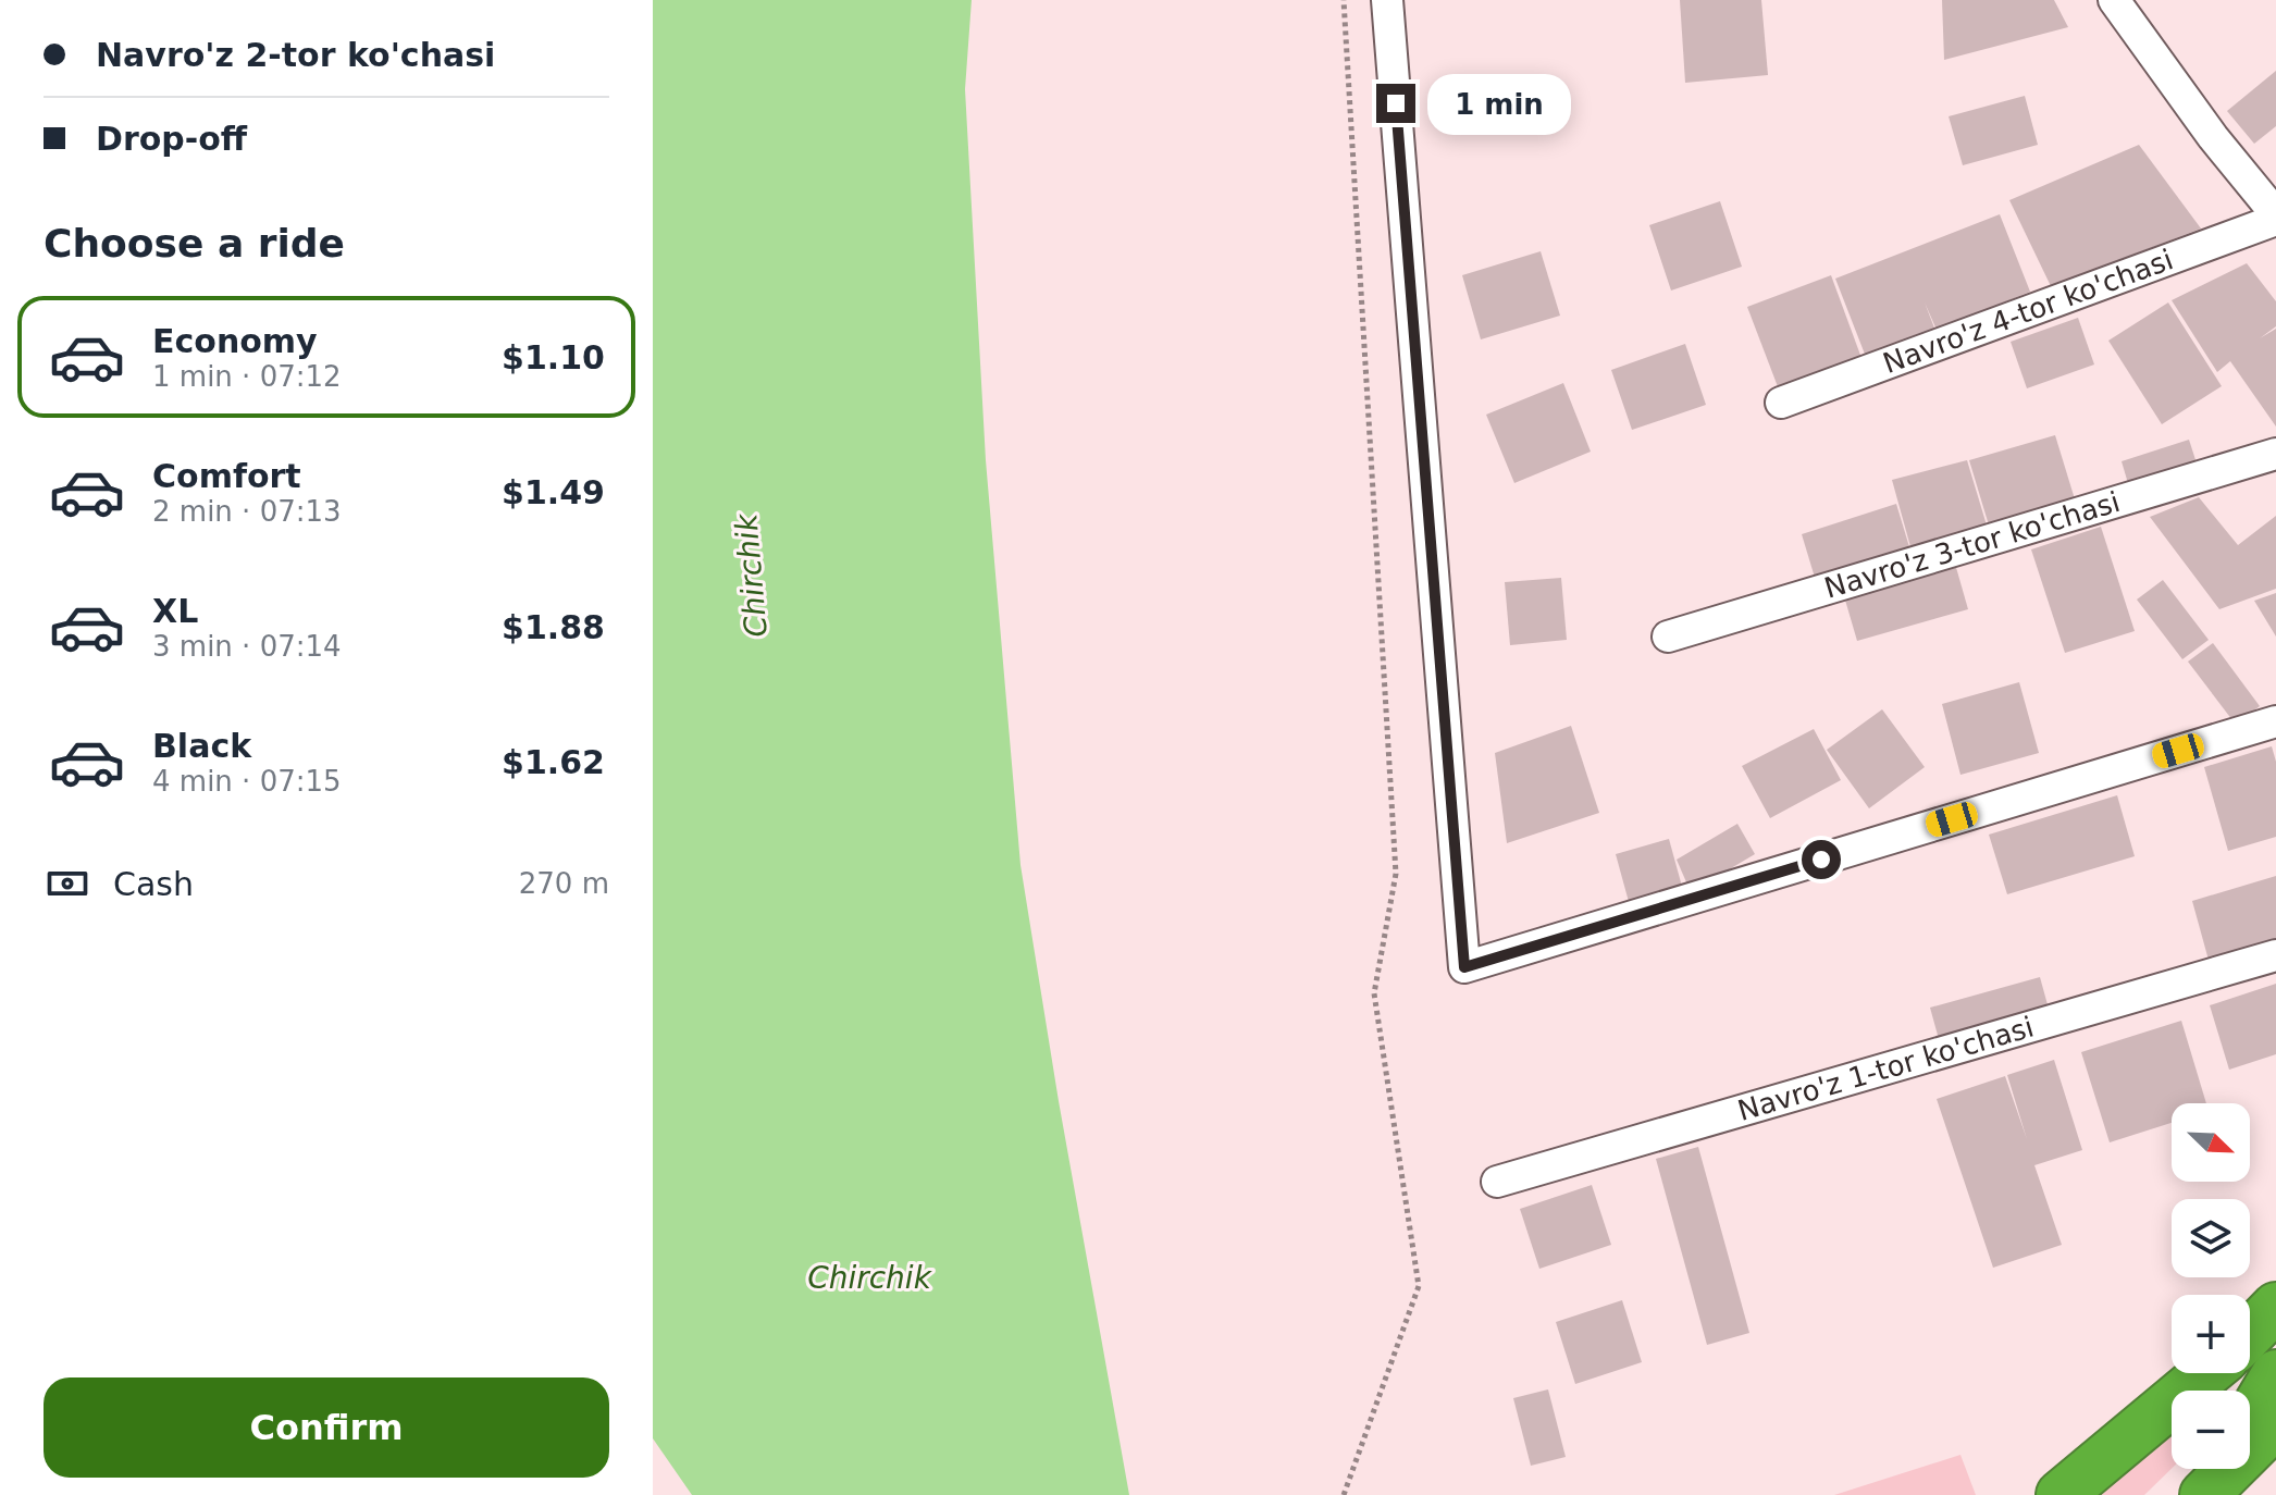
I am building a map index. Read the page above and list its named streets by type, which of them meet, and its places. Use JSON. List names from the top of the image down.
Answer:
{
  "streets": {
    "street": ["Navro'z 4-tor ko'chasi", "Navro'z 3-tor ko'chasi", "Navro'z 1-tor ko'chasi"]
  },
  "water": ["Chirchik"],
  "north": "bottom right",
  "page": {
    "banner": ["Navro'z 2-tor ko'chasi", "Drop-off"],
    "bubble": "1 min",
    "heading": "Choose a ride",
    "list": [
      {
        "name": "Economy",
        "note": "1 min · 07:12",
        "value": "$1.10"
      },
      {
        "name": "Comfort",
        "note": "2 min · 07:13",
        "value": "$1.49"
      },
      {
        "name": "XL",
        "note": "3 min · 07:14",
        "value": "$1.88"
      },
      {
        "name": "Black",
        "note": "4 min · 07:15",
        "value": "$1.62"
      }
    ],
    "pay": ["Cash", "270 m"],
    "map_buttons": ["+", "−"],
    "buttons": "Confirm"
  }
}
